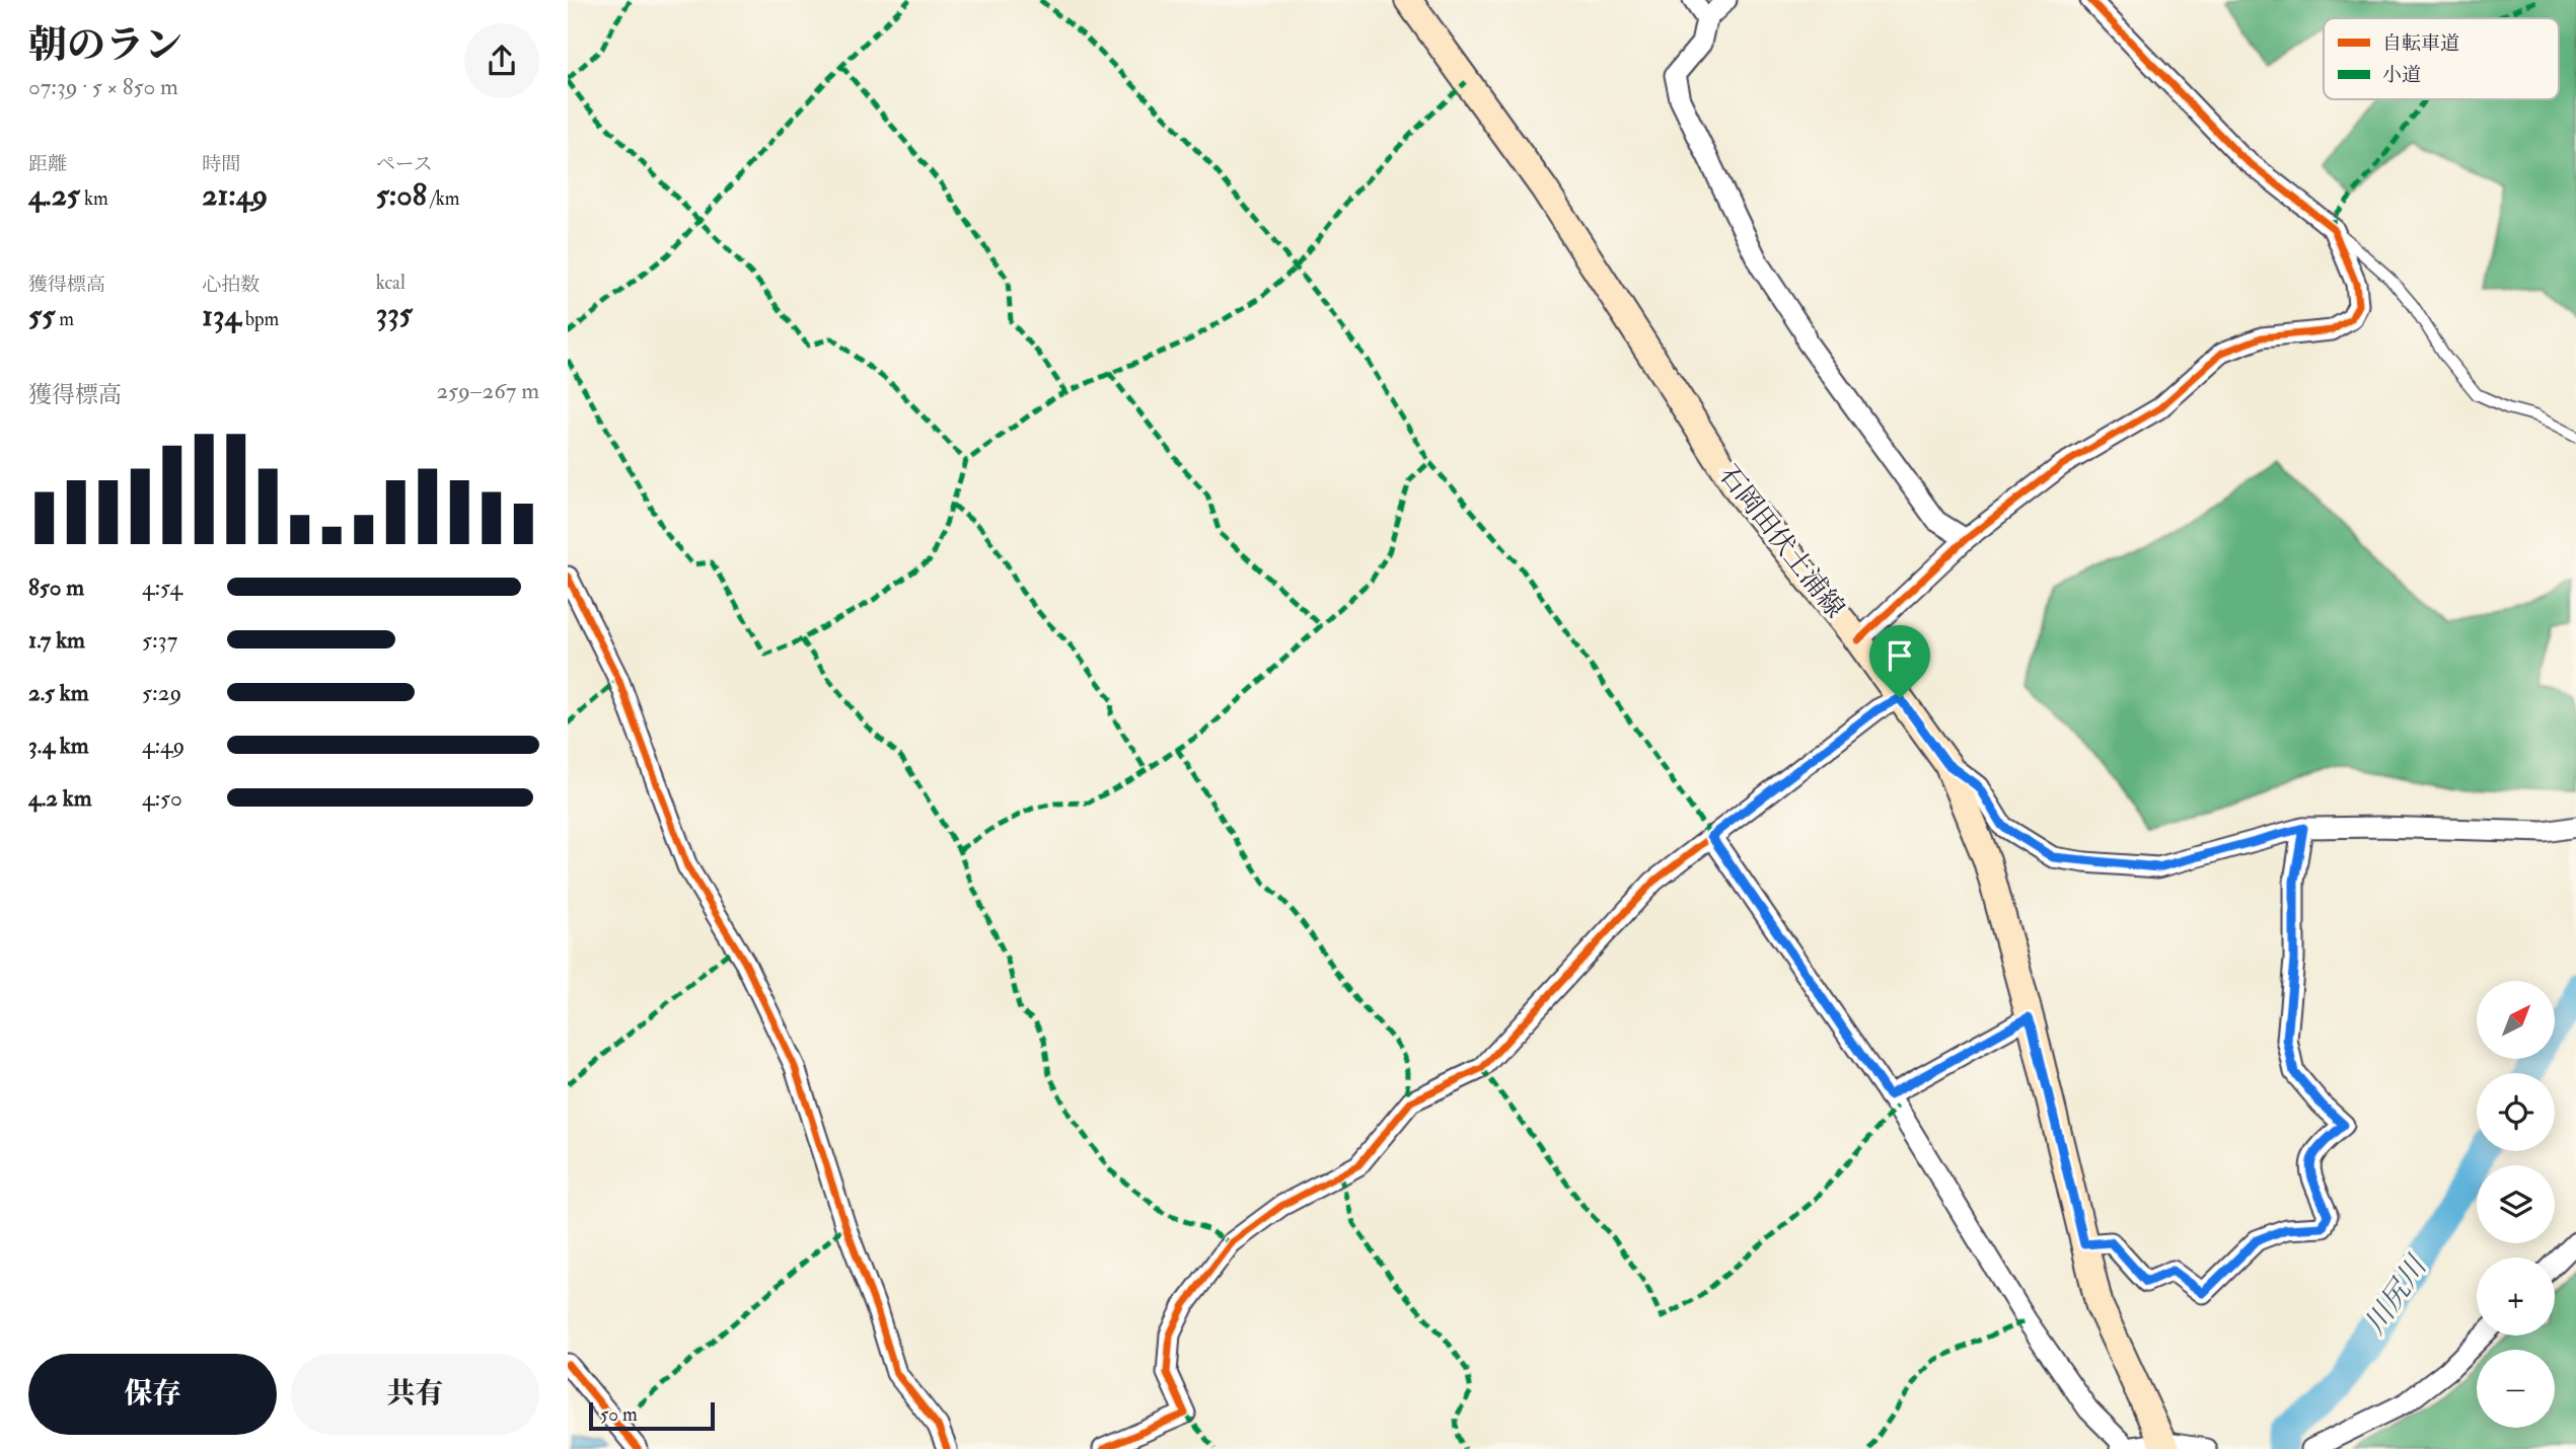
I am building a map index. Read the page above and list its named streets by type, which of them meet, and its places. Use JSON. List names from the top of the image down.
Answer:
{
  "streets": {
    "main road": ["石岡田伏土浦線"]
  },
  "water": ["川尻川"],
  "legend": ["自転車道", "小道"],
  "scale_bar": "50 m",
  "north": "top right",
  "page": {
    "heading": ["朝のラン", "07:39 · 5 × 850 m"],
    "stats": [
      ["距離", "4.25 km"],
      ["時間", "21:49"],
      ["ペース", "5:08 /km"],
      ["獲得標高", "55 m"],
      ["心拍数", "134 bpm"],
      ["kcal", "335"]
    ],
    "chart": ["獲得標高", "259–267 m"],
    "list": [
      {
        "name": "850 m",
        "note": "4:54"
      },
      {
        "name": "1.7 km",
        "note": "5:37"
      },
      {
        "name": "2.5 km",
        "note": "5:29"
      },
      {
        "name": "3.4 km",
        "note": "4:49"
      },
      {
        "name": "4.2 km",
        "note": "4:50"
      }
    ],
    "map_buttons": ["+", "−"],
    "buttons": ["保存", "共有"],
    "scale": "50 m"
  }
}
